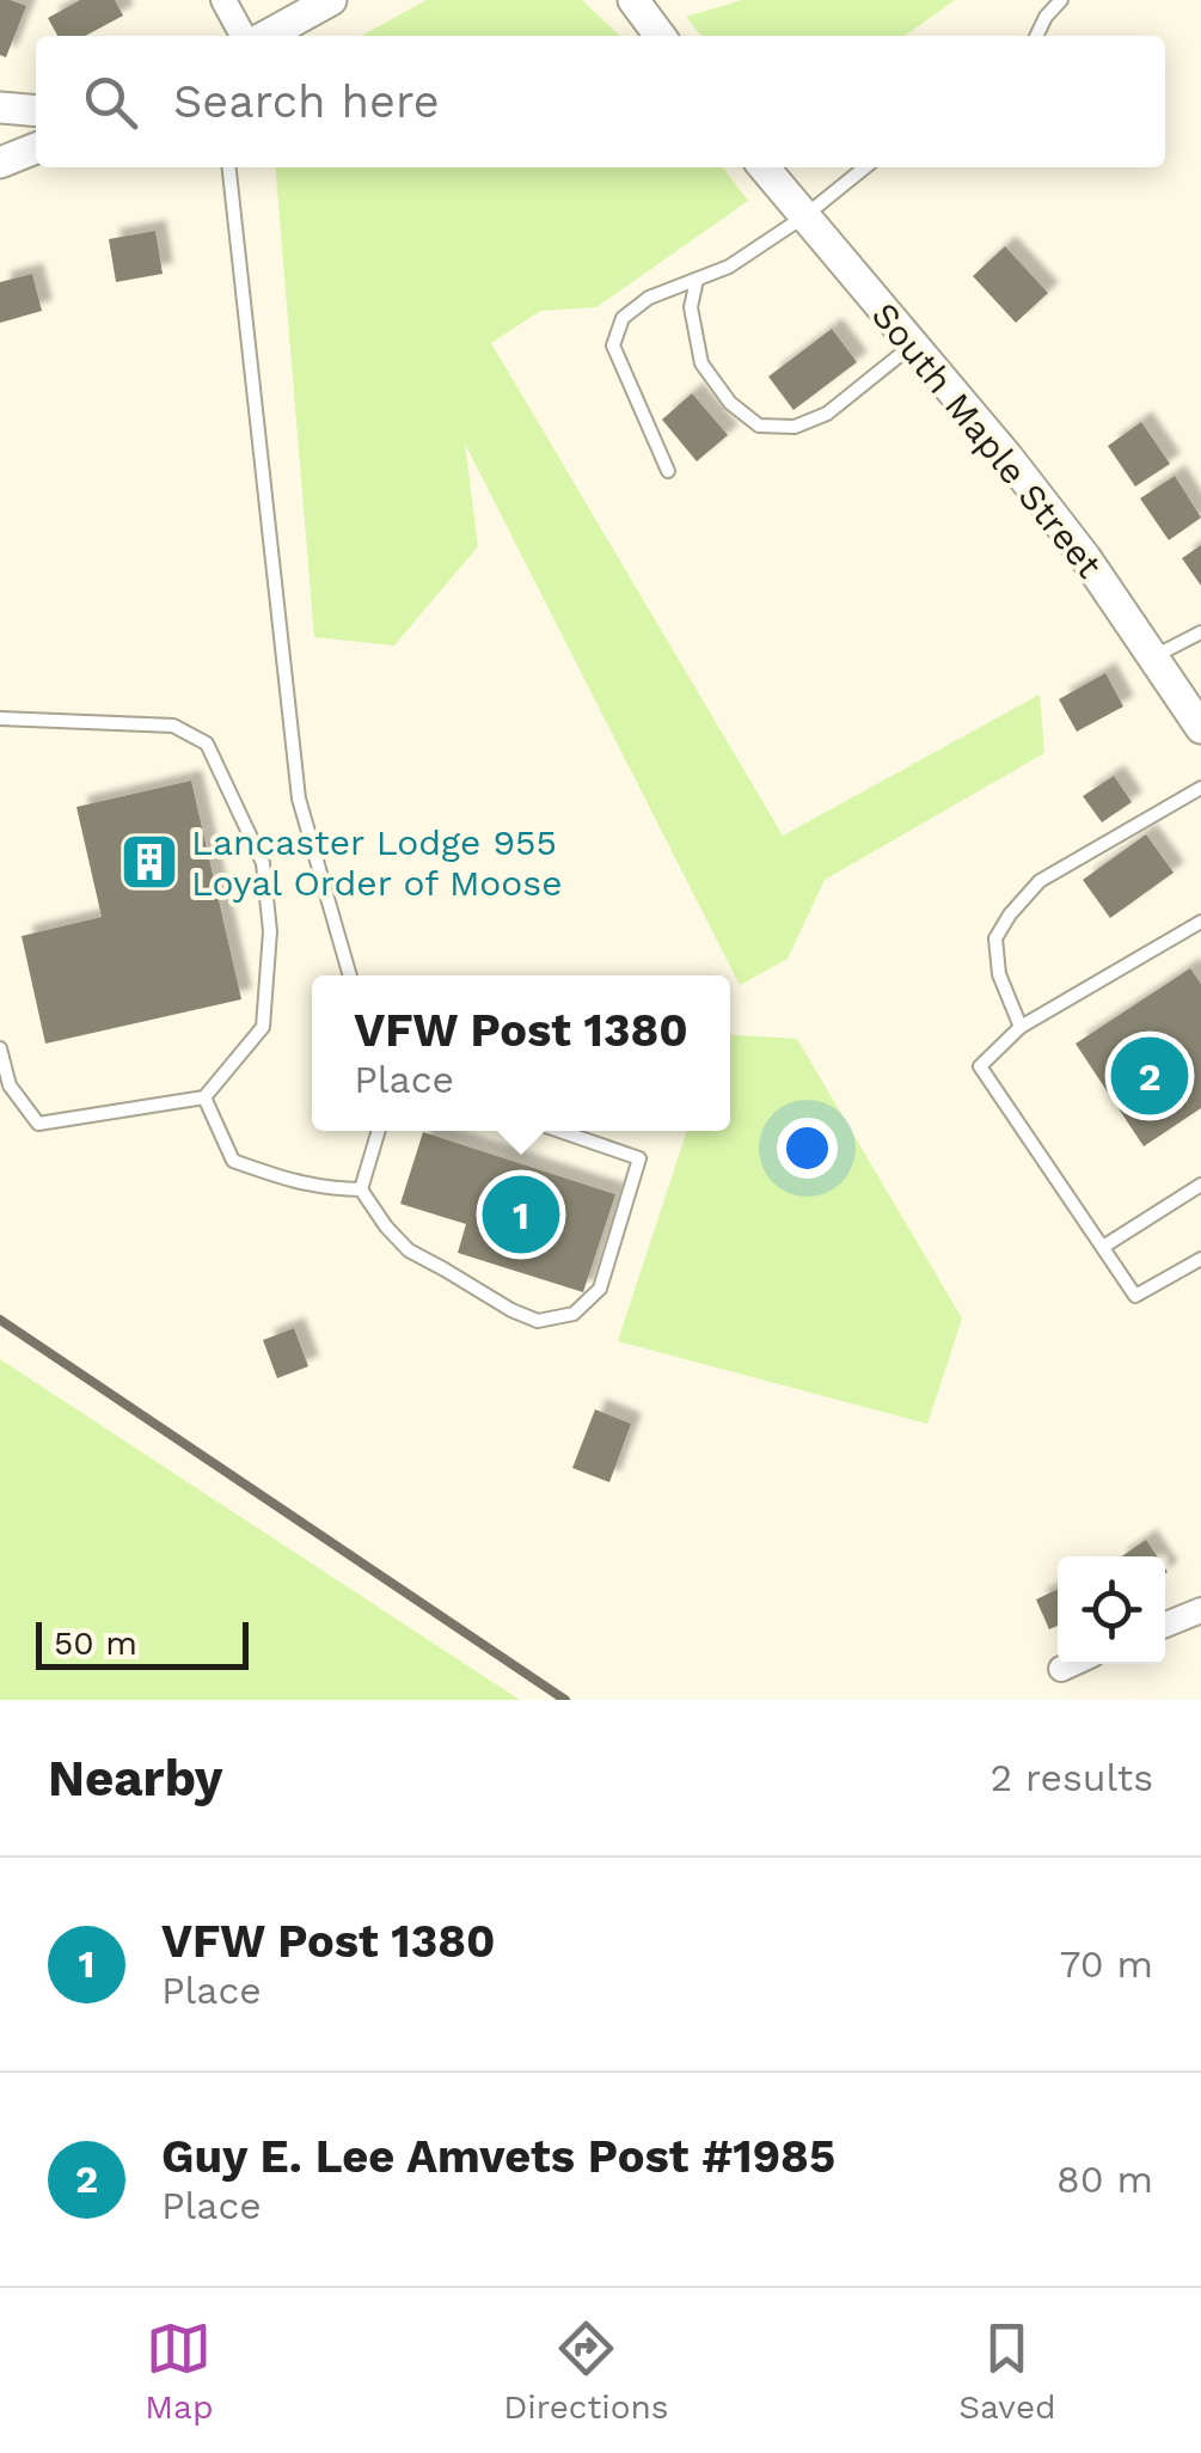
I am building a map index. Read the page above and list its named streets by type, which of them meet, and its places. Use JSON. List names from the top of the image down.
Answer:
{
  "streets": {
    "street": ["South Maple Street"]
  },
  "places": {
    "building": ["Lancaster Lodge 955 Loyal Order of Moose"]
  },
  "scale_bar": "50 m",
  "page": {
    "search": "Search here",
    "popup": ["VFW Post 1380", "Place"],
    "pins": ["2", "1"],
    "scale": "50 m",
    "heading": ["Nearby", "2 results"],
    "list": [
      {
        "mark": "1",
        "name": "VFW Post 1380",
        "note": "Place",
        "value": "70 m"
      },
      {
        "mark": "2",
        "name": "Guy E. Lee Amvets Post #1985",
        "note": "Place",
        "value": "80 m"
      }
    ],
    "nav": ["Map", "Directions", "Saved"]
  }
}
